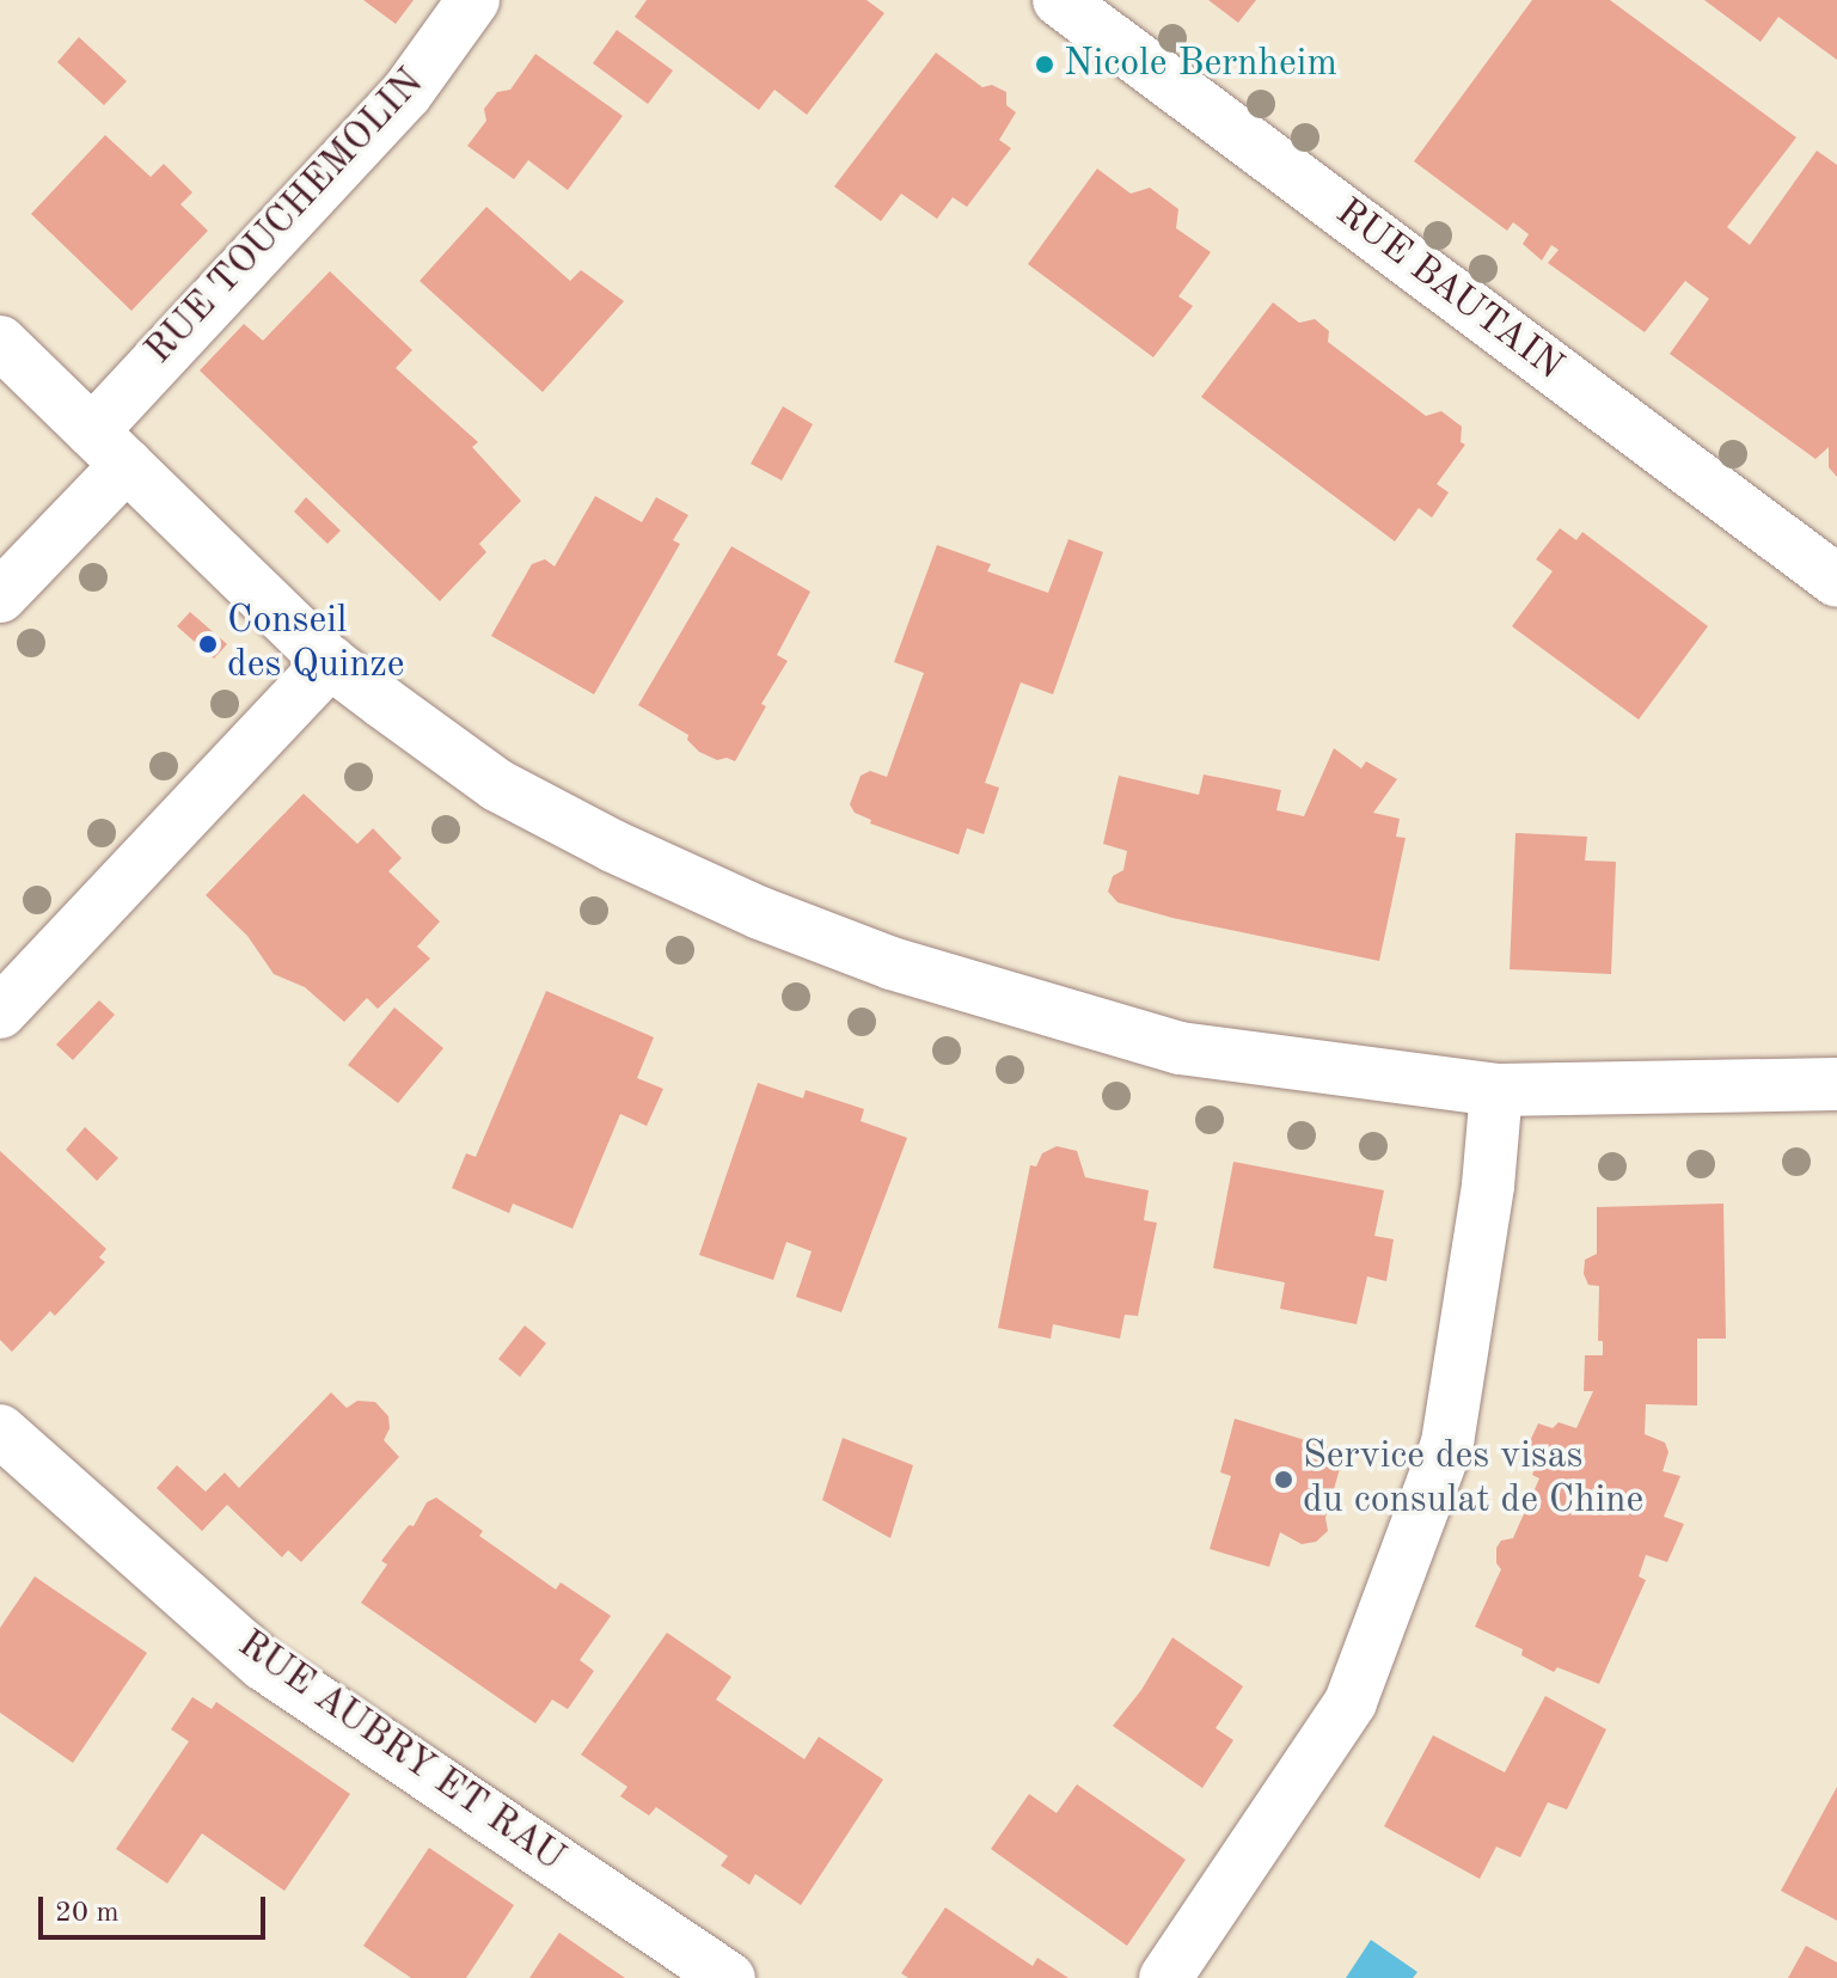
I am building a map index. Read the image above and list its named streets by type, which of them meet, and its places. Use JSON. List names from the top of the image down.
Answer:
{
  "streets": {
    "street": ["RUE TOUCHEMOLIN", "RUE BAUTAIN", "RUE AUBRY ET RAU"]
  },
  "places": ["Nicole Bernheim", "Conseil des Quinze", "Service des visas du consulat de Chine"],
  "scale_bar": "20 m"
}
